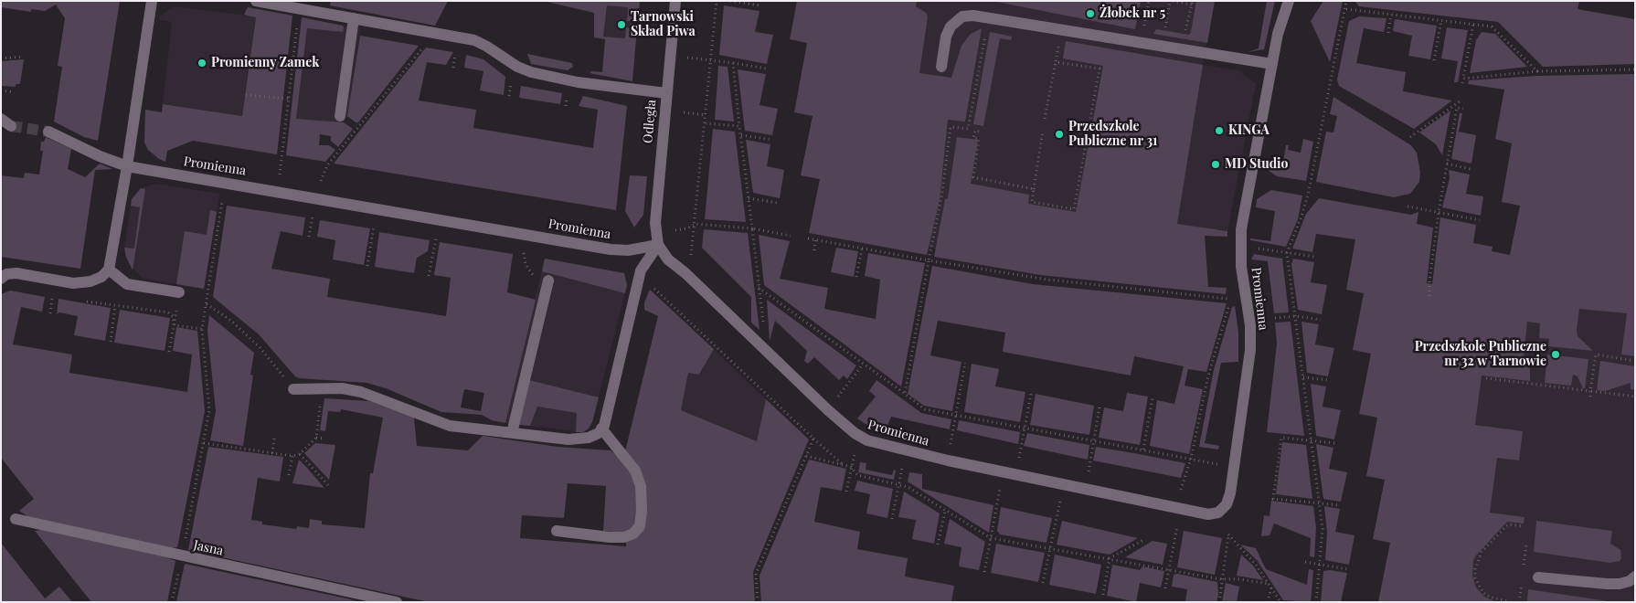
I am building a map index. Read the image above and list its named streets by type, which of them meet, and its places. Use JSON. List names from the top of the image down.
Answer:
{
  "streets": {
    "street": ["Odległa", "Promienna", "Jasna"]
  },
  "crossings": [
    ["Odległa", "Promienna"]
  ],
  "places": [
    "Żłobek nr 5",
    "Tarnowski Skład Piwa",
    "Promienny Zamek",
    "KINGA",
    "Przedszkole Publiczne nr 31",
    "MD Studio",
    "Przedszkole Publiczne nr 32 w Tarnowie"
  ]
}
